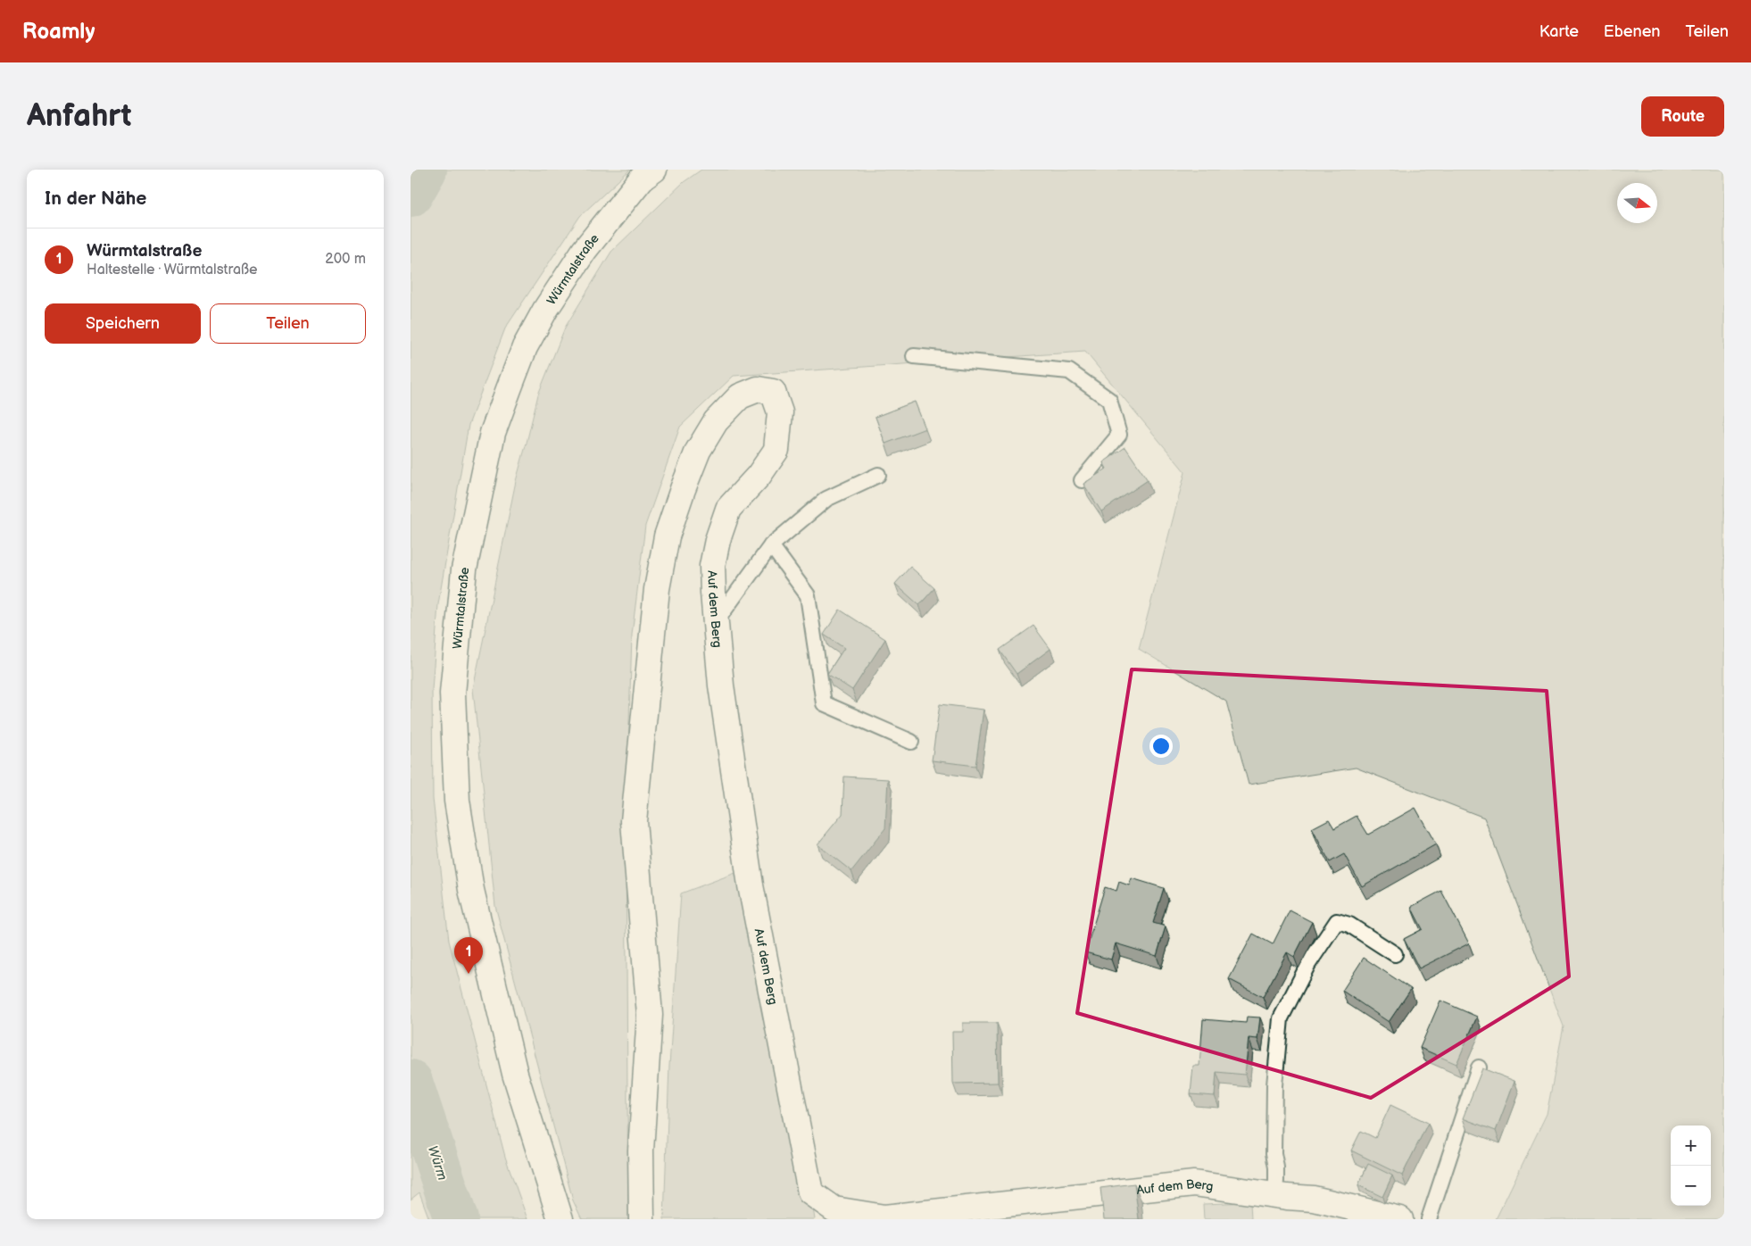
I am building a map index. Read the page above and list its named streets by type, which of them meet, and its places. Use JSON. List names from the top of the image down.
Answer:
{
  "streets": {
    "street": ["Würmtalstraße", "Auf dem Berg"]
  },
  "water": ["Würm"],
  "north": "right",
  "page": {
    "header": "Roamly",
    "nav": ["Karte", "Ebenen", "Teilen"],
    "buttons": [
      "Route",
      ["Speichern", "Teilen"]
    ],
    "title": "Anfahrt",
    "heading": "In der Nähe",
    "list": [
      {
        "mark": "1",
        "name": "Würmtalstraße",
        "note": "Haltestelle · Würmtalstraße",
        "value": "200 m"
      }
    ],
    "pins": "1",
    "map_buttons": ["+", "−"]
  }
}
